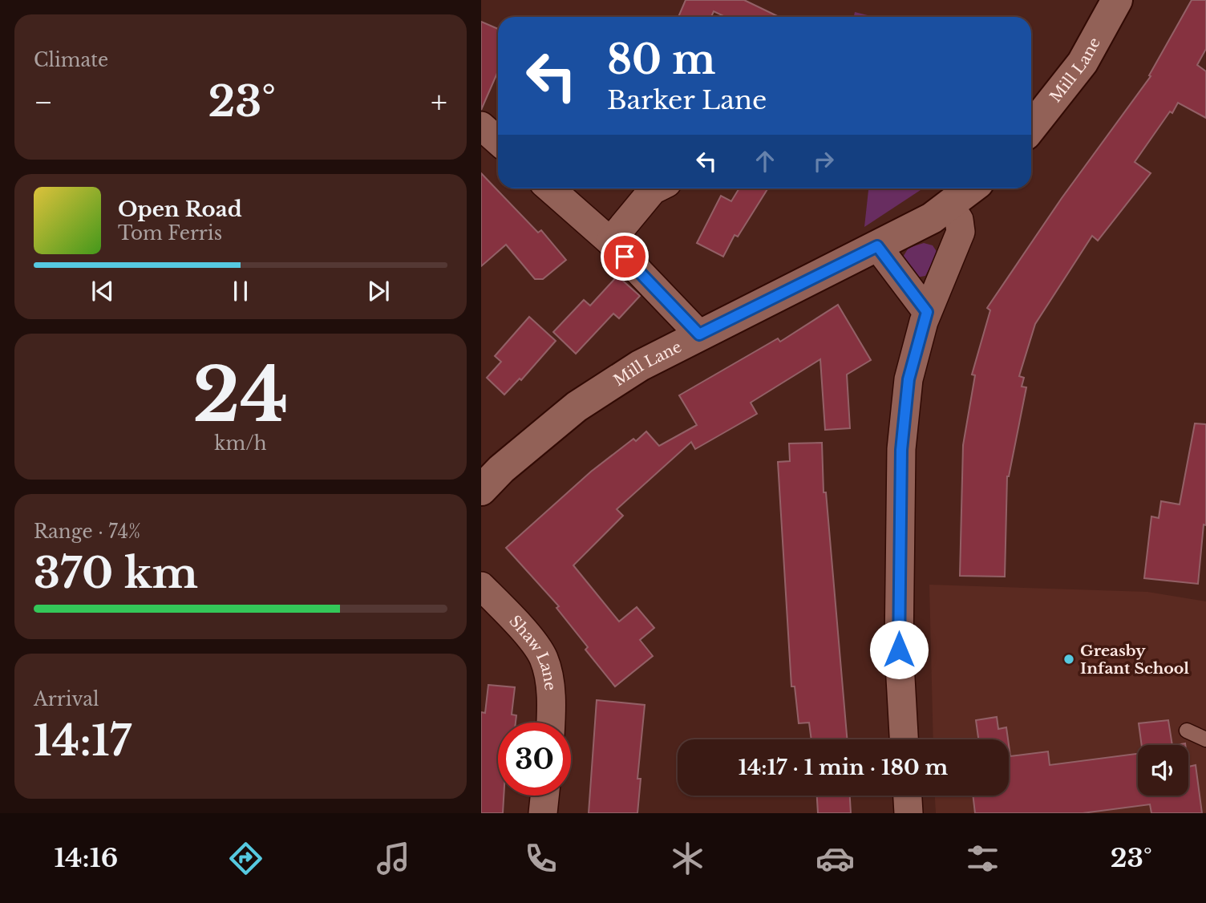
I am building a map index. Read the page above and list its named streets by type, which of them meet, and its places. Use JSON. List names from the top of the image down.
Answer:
{
  "streets": {
    "street": ["Mill Lane", "Shaw Lane"]
  },
  "places": ["Greasby Infant School"],
  "page": {
    "tile": [
      "Climate",
      ["24", "km/h"],
      ["Range · 74%", "370 km"],
      ["Arrival", "14:17"]
    ],
    "turn": ["80 m", "Barker Lane"],
    "heat": ["−", "23°", "+"],
    "song": ["Open Road", "Tom Ferris"],
    "limit": "30",
    "trip": "14:17 · 1 min · 180 m",
    "tabs": ["14:16", "23°"]
  }
}
